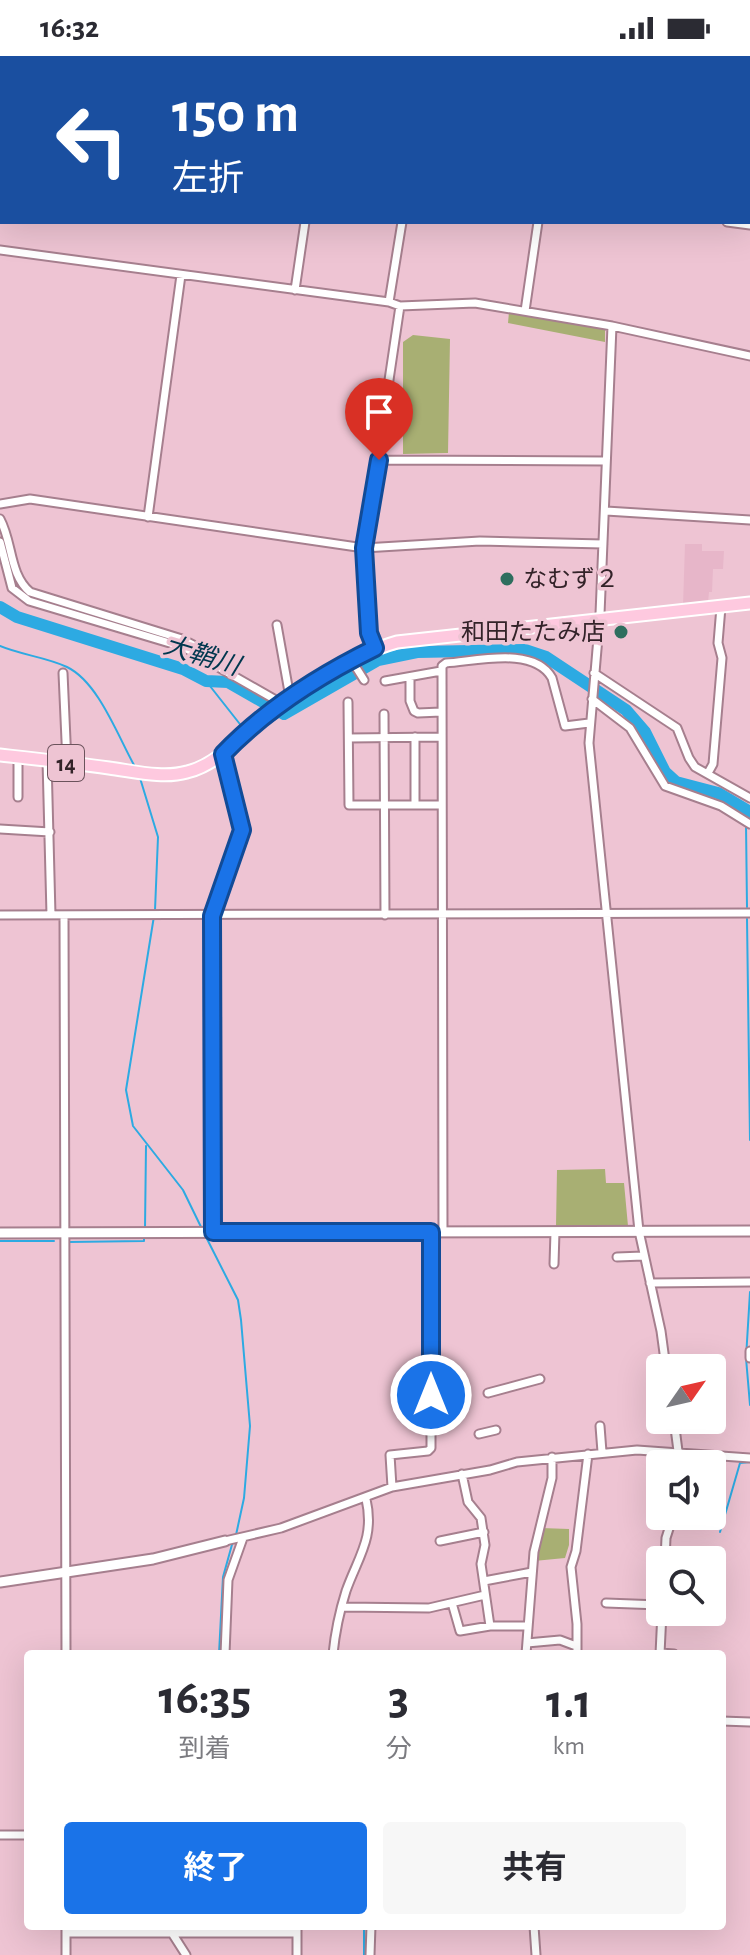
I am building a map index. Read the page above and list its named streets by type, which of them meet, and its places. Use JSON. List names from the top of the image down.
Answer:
{
  "streets": {
    "main road": ["14"]
  },
  "water": ["大鞘川"],
  "places": ["なむず２", "和田たたみ店"],
  "north": "top right",
  "page": {
    "status": "16:32",
    "turn": ["150 m", "左折"],
    "eta": [
      "16:35",
      "到着",
      "3",
      "分",
      "1.1",
      "km"
    ],
    "buttons": ["終了", "共有"]
  }
}
